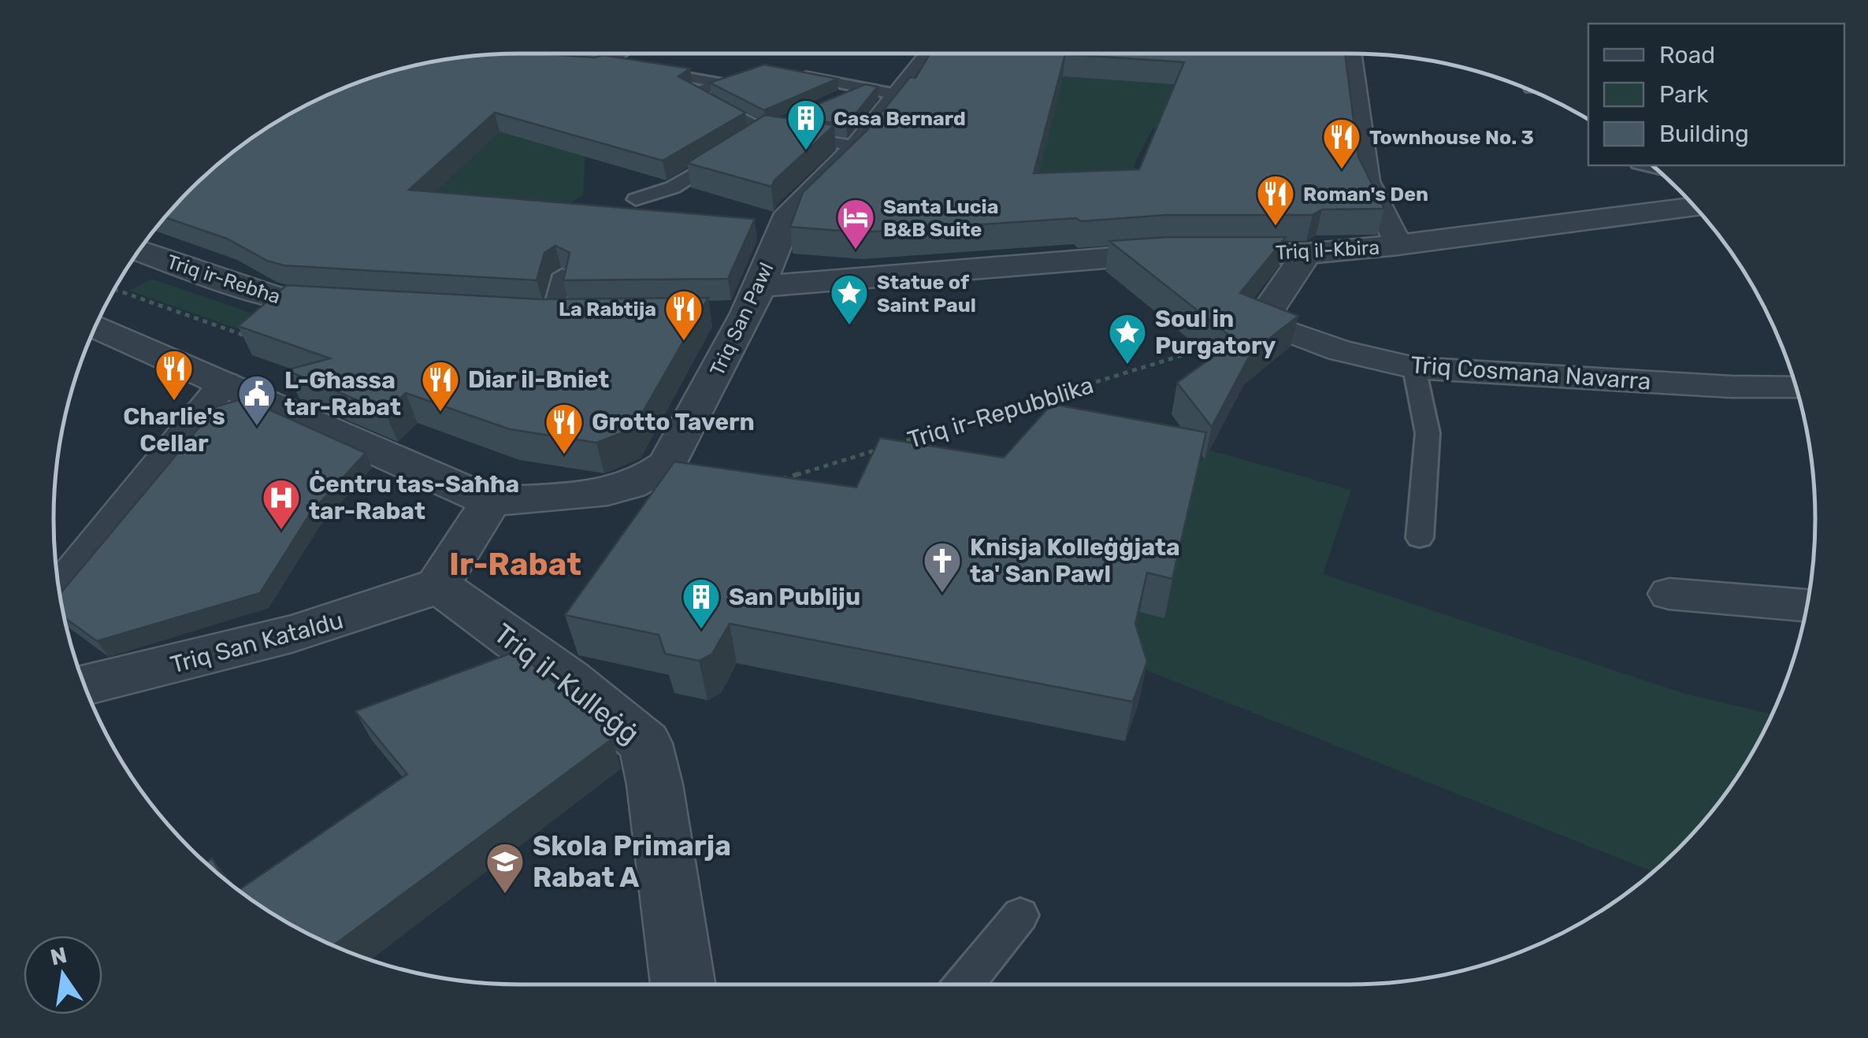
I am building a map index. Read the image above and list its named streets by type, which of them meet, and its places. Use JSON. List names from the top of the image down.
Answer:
{
  "streets": {
    "street": [
      "Triq il-Kbira",
      "Triq ir-Rebħa",
      "Triq San Pawl",
      "Triq Cosmana Navarra",
      "Triq San Kataldu",
      "Triq il-Kulleġġ"
    ],
    "path": ["Triq ir-Repubblika"]
  },
  "crossings": [
    ["Triq il-Kbira", "Triq San Pawl"],
    ["Triq Cosmana Navarra", "Triq ir-Repubblika"],
    ["Triq San Kataldu", "Triq il-Kulleġġ"]
  ],
  "districts": ["Ir-Rabat"],
  "places": {
    "building": ["Casa Bernard", "San Publiju"],
    "restaurant": [
      "Townhouse No. 3",
      "Roman's Den",
      "La Rabtija",
      "Charlie's Cellar",
      "Diar il-Bniet",
      "Grotto Tavern"
    ],
    "hotel": ["Santa Lucia B&B Suite"],
    "place": ["Statue of Saint Paul", "Soul in Purgatory"],
    "public building": ["L-Għassa tar-Rabat"],
    "hospital": ["Ċentru tas-Saħħa tar-Rabat"],
    "church": ["Knisja Kolleġġjata ta' San Pawl"],
    "school or university": ["Skola Primarja Rabat A"]
  },
  "legend": ["Road", "Park", "Building"],
  "north": "top"
}
